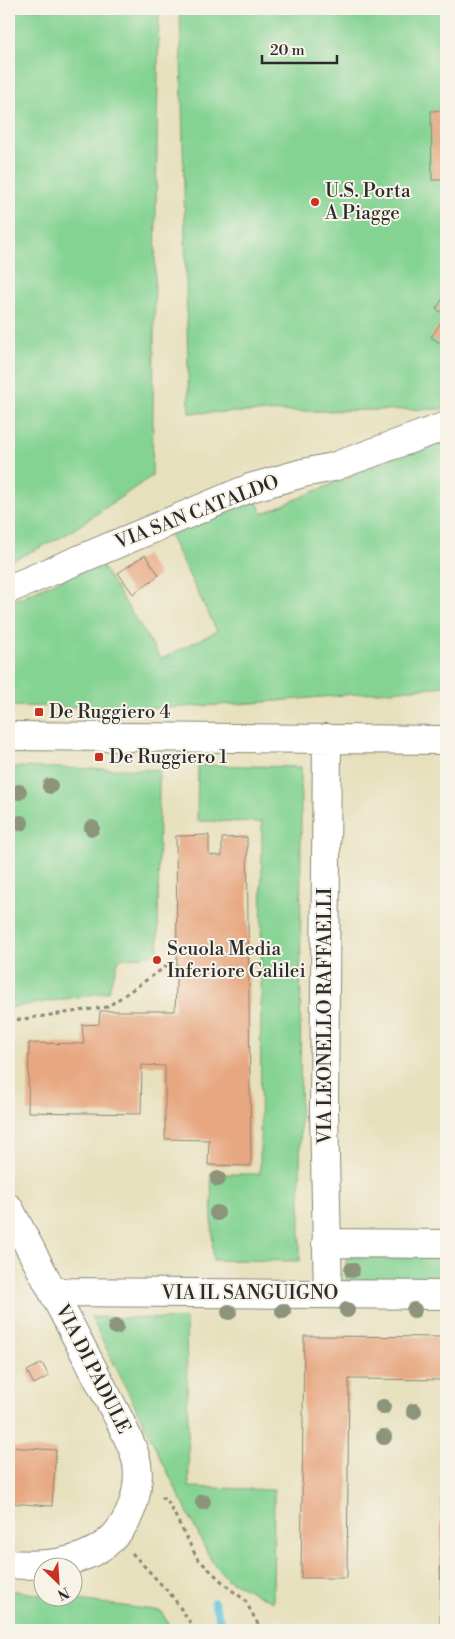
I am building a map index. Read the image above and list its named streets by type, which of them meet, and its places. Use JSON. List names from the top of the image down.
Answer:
{
  "streets": {
    "street": [
      "VIA SAN CATALDO",
      "VIA LEONELLO RAFFAELLI",
      "VIA IL SANGUIGNO",
      "VIA DI PADULE"
    ]
  },
  "crossings": [
    ["VIA LEONELLO RAFFAELLI", "VIA IL SANGUIGNO"],
    ["VIA IL SANGUIGNO", "VIA DI PADULE"]
  ],
  "places": {
    "other": ["U.S. Porta A Piagge", "Scuola Media Inferiore Galilei"],
    "transit": ["De Ruggiero 4", "De Ruggiero 1"]
  },
  "scale_bar": "20 m",
  "north": "bottom right"
}
